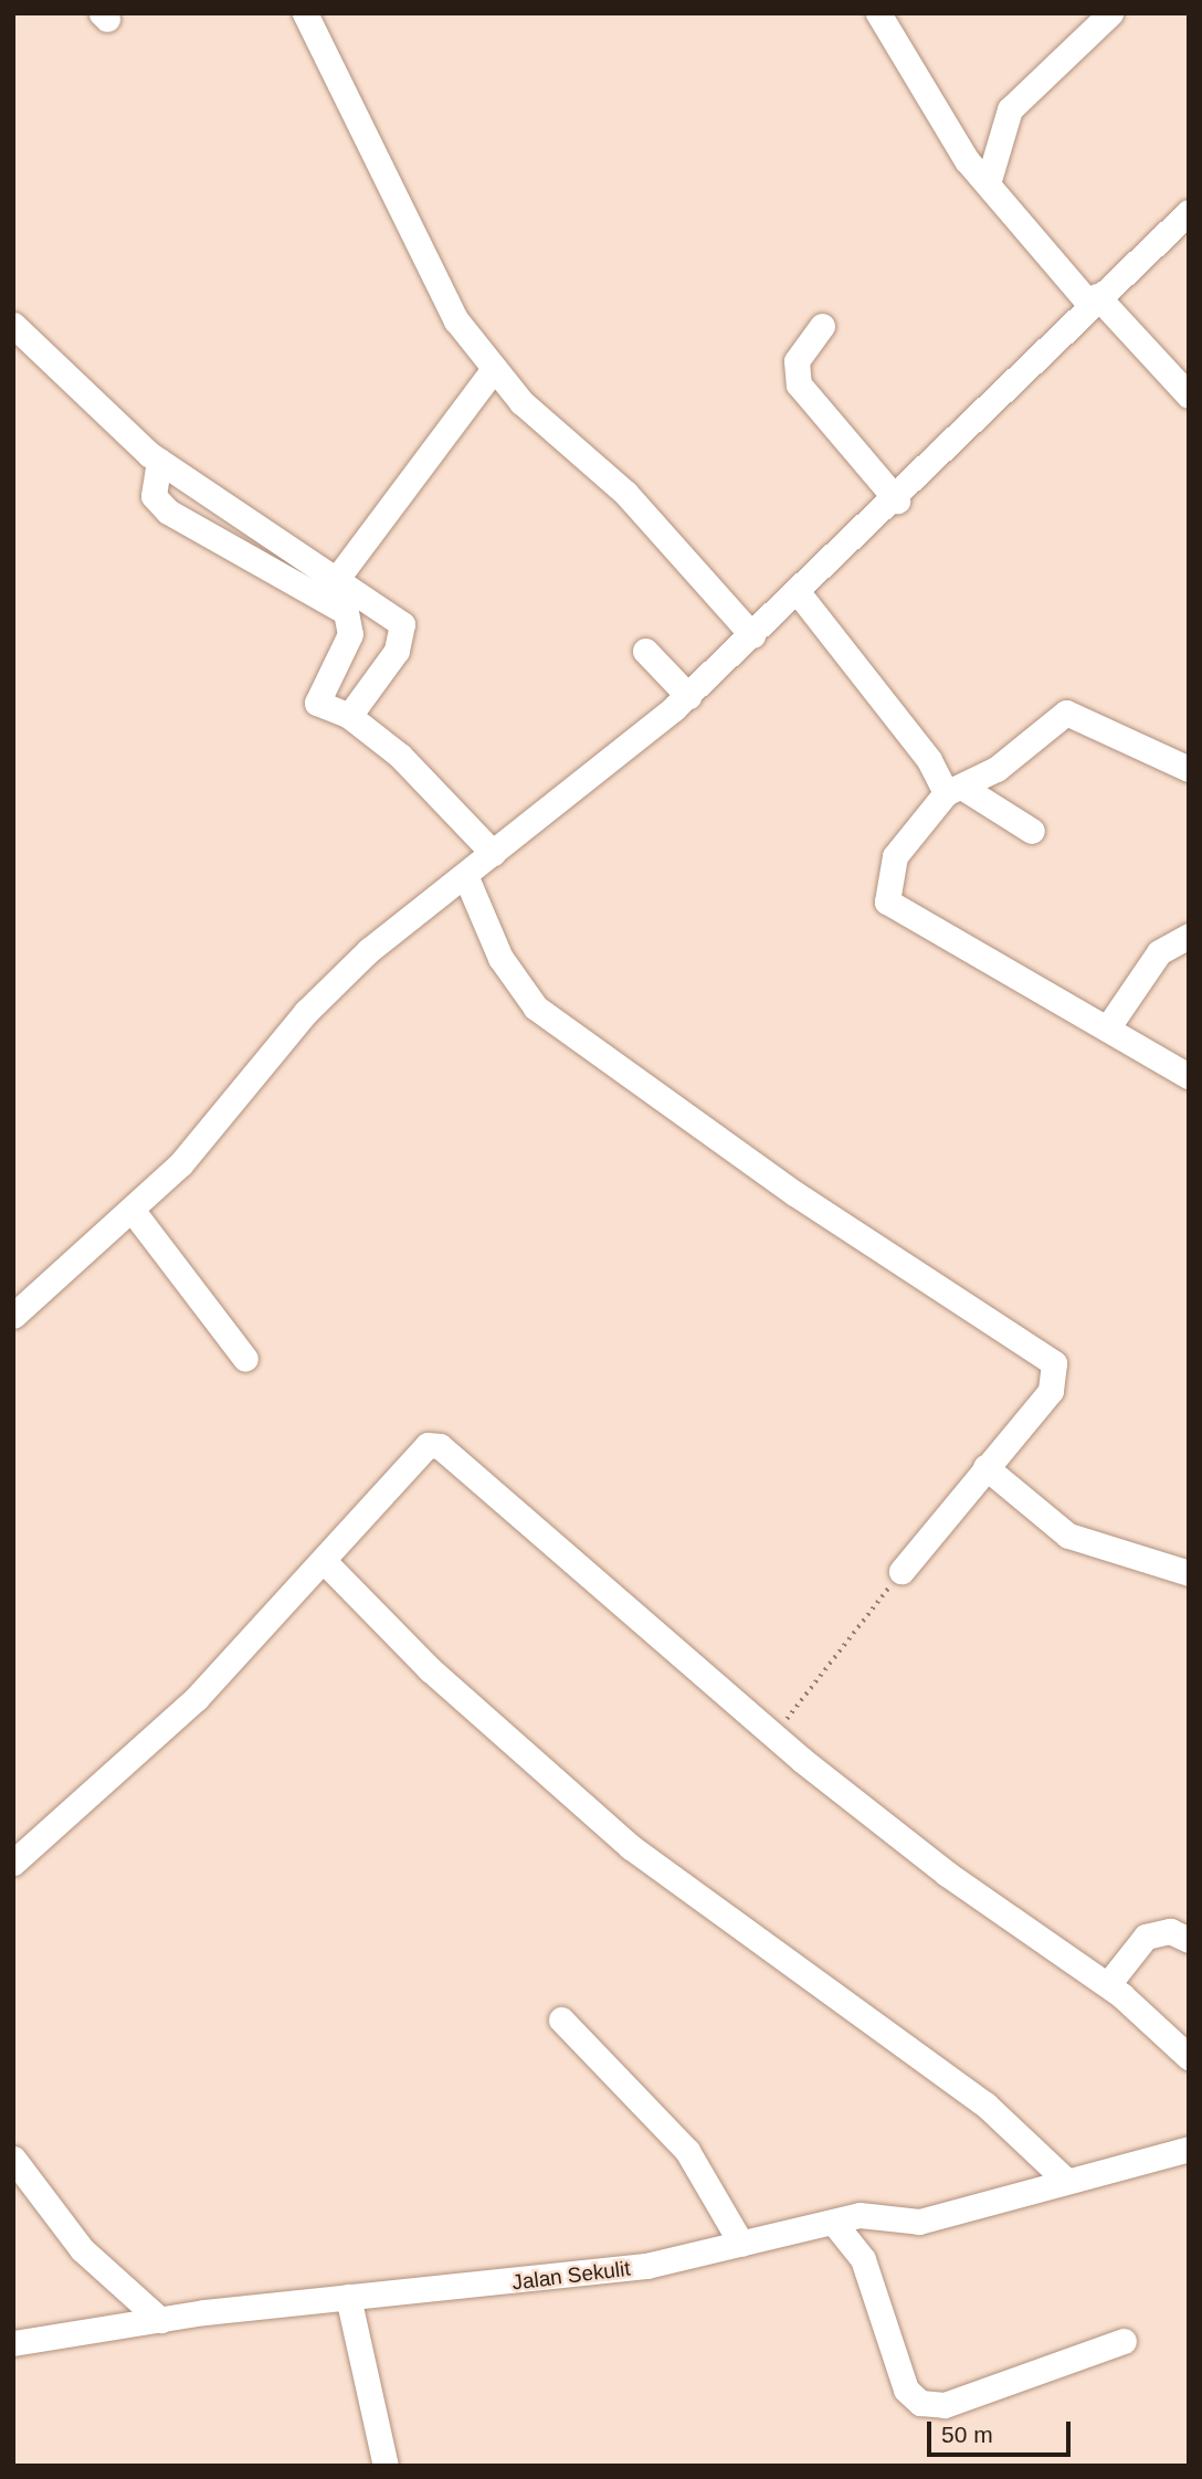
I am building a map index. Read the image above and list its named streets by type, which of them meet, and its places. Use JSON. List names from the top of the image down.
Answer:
{
  "streets": {
    "street": ["Jalan Sekulit"]
  },
  "scale_bar": "50 m"
}
